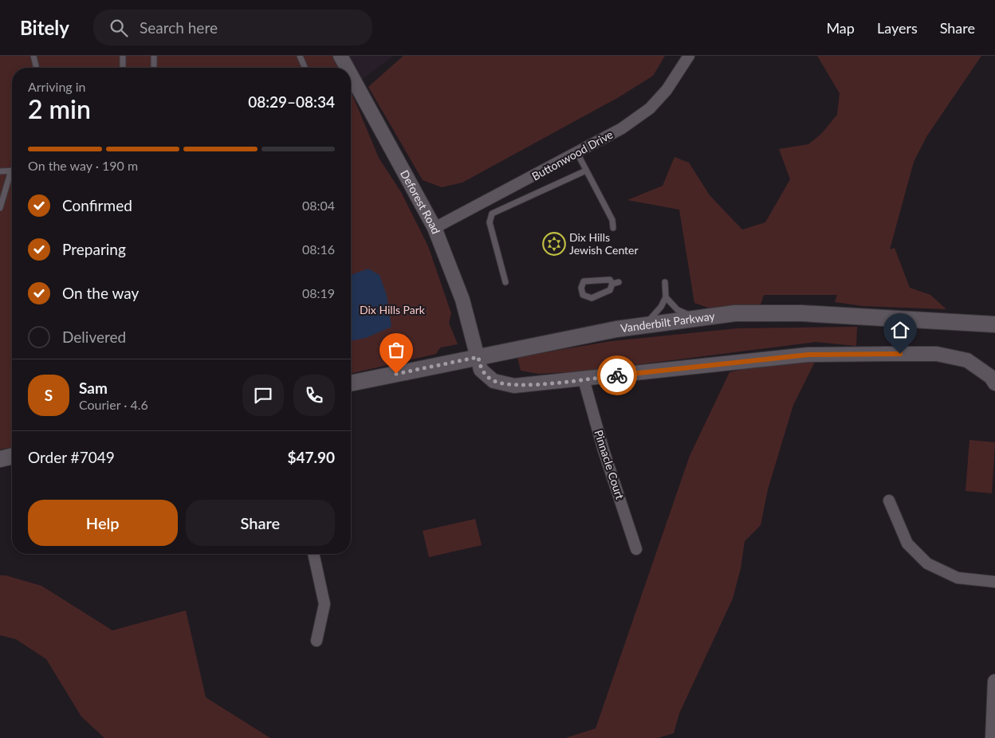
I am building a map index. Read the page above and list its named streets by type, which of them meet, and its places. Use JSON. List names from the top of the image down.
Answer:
{
  "streets": {
    "main road": ["Vanderbilt Parkway"],
    "street": ["Buttonwood Drive", "Deforest Road", "Pinnacle Court"]
  },
  "crossings": [
    ["Buttonwood Drive", "Deforest Road"],
    ["Deforest Road", "Vanderbilt Parkway"],
    ["Deforest Road", "Pinnacle Court"]
  ],
  "parks": ["Dix Hills Park"],
  "places": {
    "synagogue": ["Dix Hills Jewish Center"]
  },
  "page": {
    "header": "Bitely",
    "search": "Search here",
    "nav": ["Map", "Layers", "Share"],
    "heading": ["2 min", "Arriving in", "08:29–08:34"],
    "panel": [
      "Sam",
      "Courier · 4.6",
      "Order #7049",
      "$47.90"
    ],
    "bar": "On the way · 190 m",
    "list": [
      ["Confirmed", "08:04"],
      ["Preparing", "08:16"],
      ["On the way", "08:19"],
      "Delivered"
    ],
    "round": "S",
    "buttons": ["Help", "Share"]
  }
}
